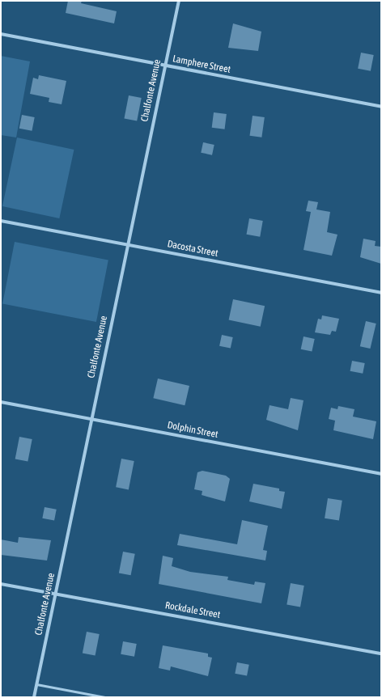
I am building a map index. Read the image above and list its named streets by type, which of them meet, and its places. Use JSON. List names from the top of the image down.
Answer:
{
  "streets": {
    "street": [
      "Lamphere Street",
      "Chalfonte Avenue",
      "Dacosta Street",
      "Dolphin Street",
      "Rockdale Street"
    ]
  },
  "crossings": [
    ["Lamphere Street", "Chalfonte Avenue"],
    ["Chalfonte Avenue", "Dacosta Street"],
    ["Chalfonte Avenue", "Dolphin Street"],
    ["Chalfonte Avenue", "Rockdale Street"]
  ]
}
